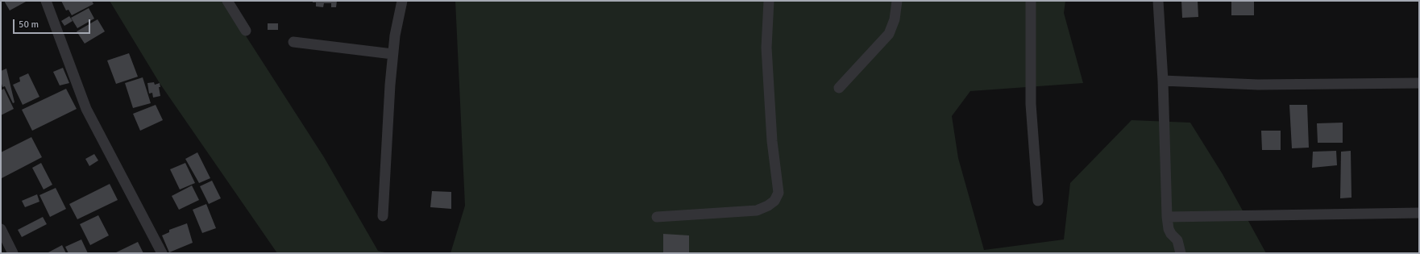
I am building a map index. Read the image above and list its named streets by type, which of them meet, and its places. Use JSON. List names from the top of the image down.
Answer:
{
  "scale_bar": "50 m"
}
